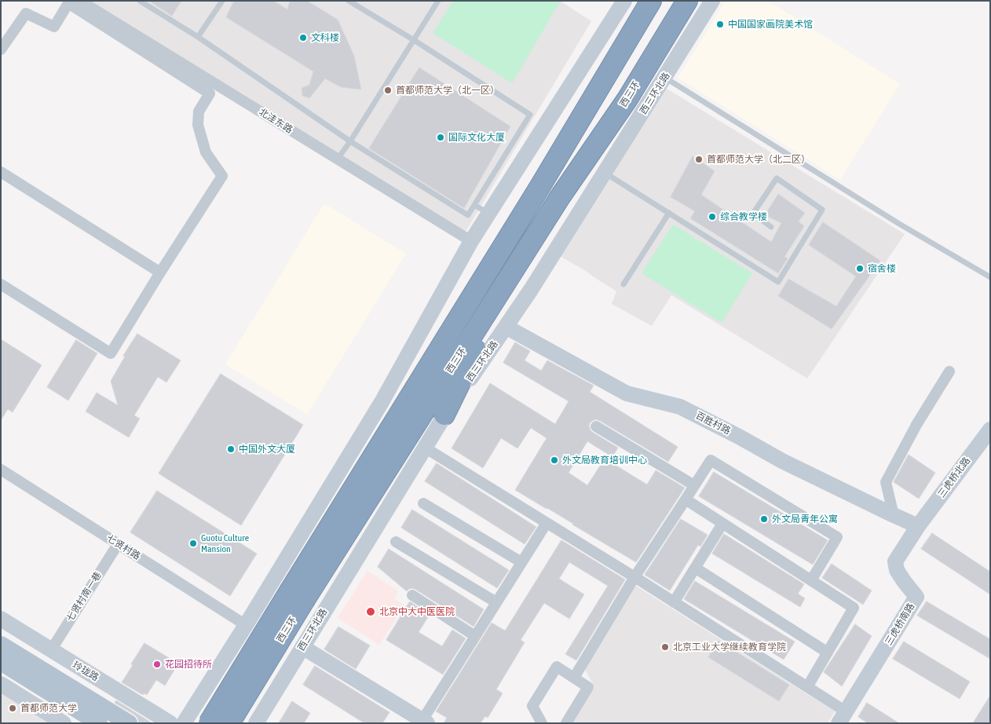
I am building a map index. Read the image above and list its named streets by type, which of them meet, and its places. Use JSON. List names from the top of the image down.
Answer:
{
  "streets": {
    "highway": ["西三环"],
    "street": [
      "西三环北路",
      "北洼东路",
      "百胜村路",
      "三虎桥北路",
      "七贤村路",
      "七贤村南一巷",
      "三虎桥南路",
      "玲珑路"
    ]
  },
  "crossings": [
    ["西三环北路", "百胜村路"],
    ["百胜村路", "三虎桥北路"],
    ["百胜村路", "三虎桥南路"],
    ["三虎桥北路", "三虎桥南路"],
    ["七贤村路", "七贤村南一巷"],
    ["七贤村南一巷", "玲珑路"]
  ],
  "places": [
    "中国国家画院美术馆",
    "文科楼",
    "首都师范大学（北一区）",
    "国际文化大厦",
    "首都师范大学（北二区）",
    "综合教学楼",
    "宿舍楼",
    "中国外文大厦",
    "外文局教育培训中心",
    "外文局青年公寓",
    "Guotu Culture Mansion",
    "北京中大中医医院",
    "北京工业大学继续教育学院",
    "花园招待所",
    "首都师范大学"
  ]
}
